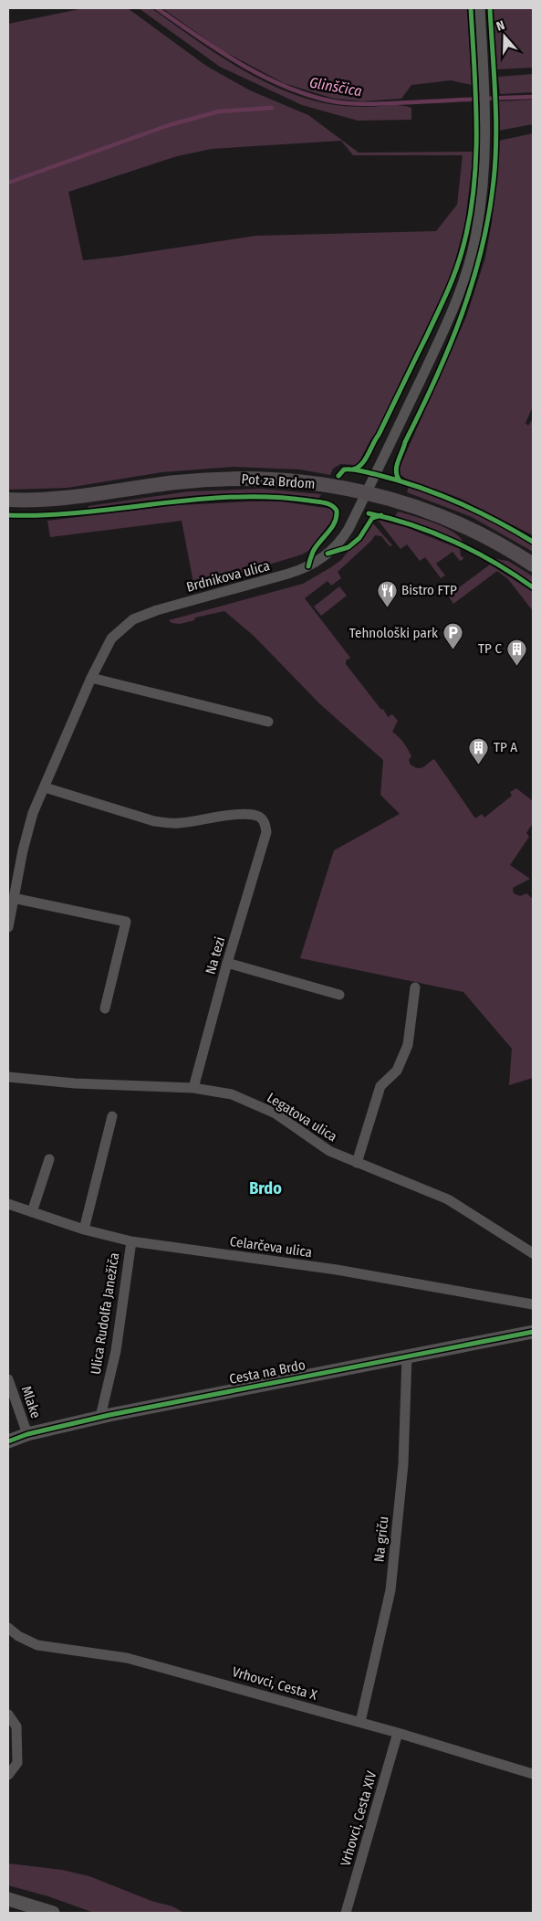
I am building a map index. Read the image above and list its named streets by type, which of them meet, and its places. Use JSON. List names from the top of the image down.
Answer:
{
  "streets": {
    "main road": ["Pot za Brdom"],
    "street": [
      "Brdnikova ulica",
      "Na tezi",
      "Legatova ulica",
      "Celarčeva ulica",
      "Ulica Rudolfa Janežiča",
      "Cesta na Brdo",
      "Mlake",
      "Na griču",
      "Vrhovci, Cesta X",
      "Vrhovci, Cesta XIV"
    ]
  },
  "crossings": [
    ["Pot za Brdom", "Brdnikova ulica"],
    ["Brdnikova ulica", "Na tezi"],
    ["Na tezi", "Legatova ulica"],
    ["Celarčeva ulica", "Ulica Rudolfa Janežiča"],
    ["Ulica Rudolfa Janežiča", "Cesta na Brdo"],
    ["Cesta na Brdo", "Mlake"],
    ["Cesta na Brdo", "Na griču"],
    ["Na griču", "Vrhovci, Cesta X"],
    ["Vrhovci, Cesta X", "Vrhovci, Cesta XIV"]
  ],
  "districts": ["Brdo"],
  "water": ["Glinščica"],
  "places": {
    "restaurant": ["Bistro FTP"],
    "parking": ["Tehnološki park"],
    "building": ["TP C", "TP A"]
  },
  "north": "top"
}
